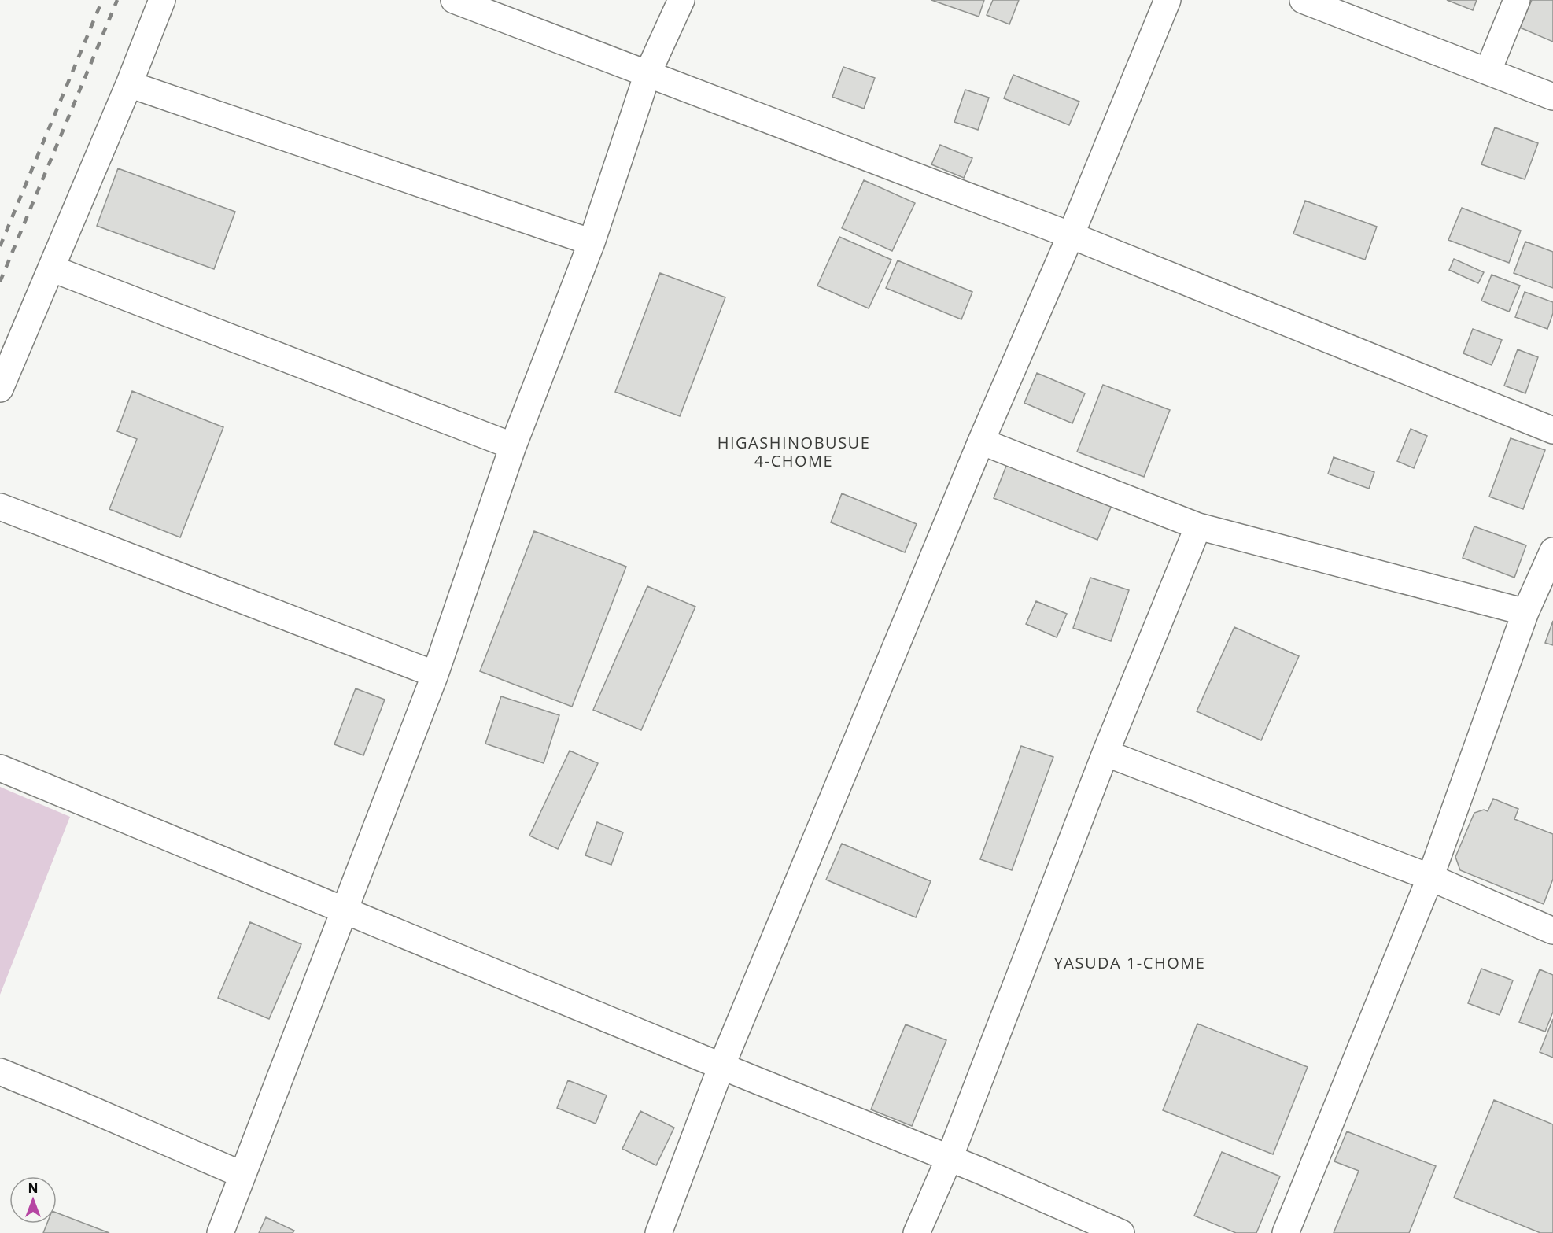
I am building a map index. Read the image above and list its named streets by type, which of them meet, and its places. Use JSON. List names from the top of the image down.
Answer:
{
  "districts": ["HIGASHINOBUSUE 4-CHOME", "YASUDA 1-CHOME"],
  "north": "top"
}
